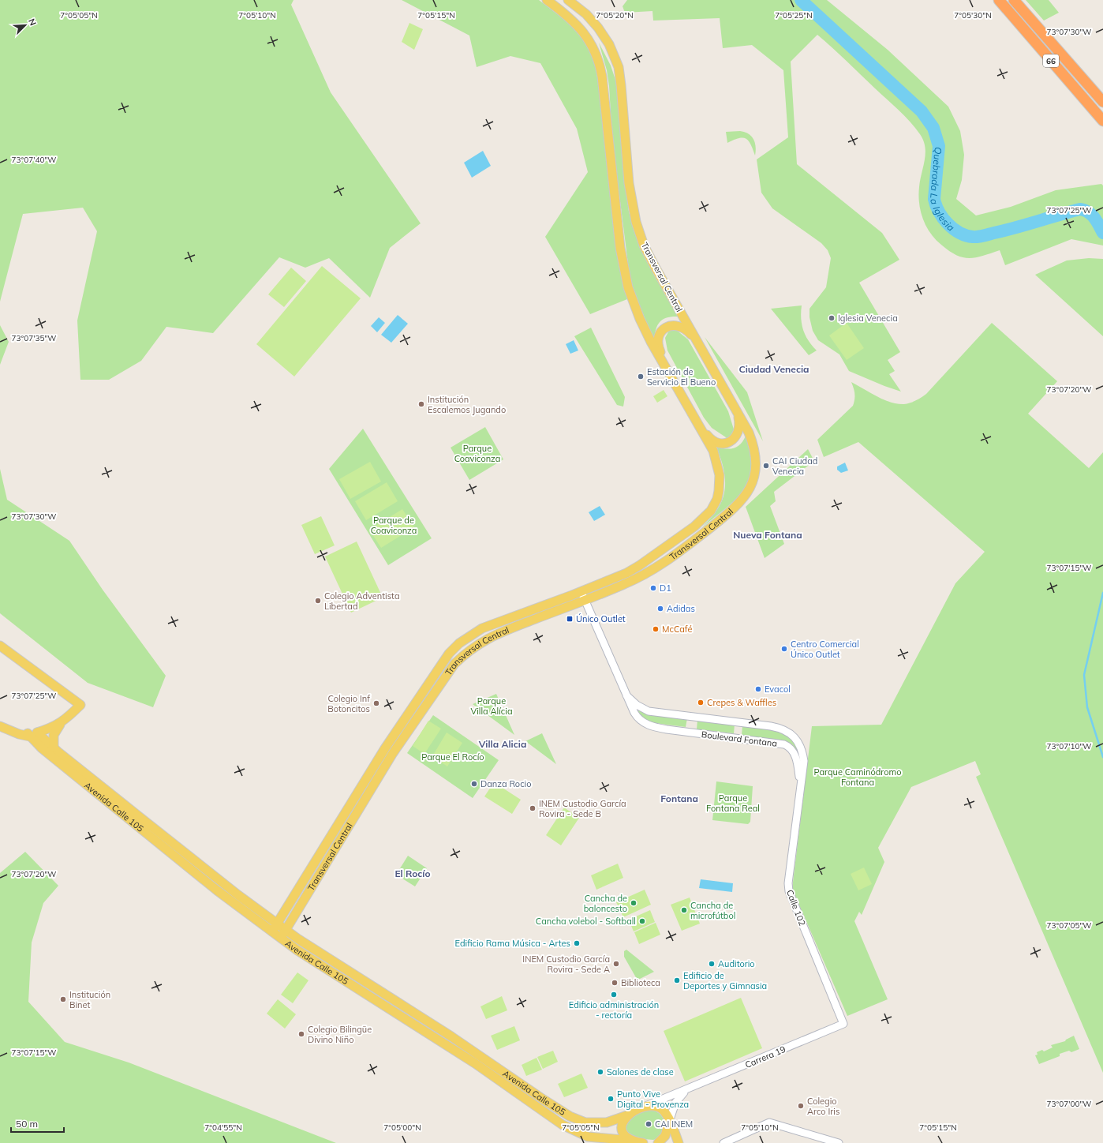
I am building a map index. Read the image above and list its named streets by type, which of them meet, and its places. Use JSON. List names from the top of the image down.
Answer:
{
  "streets": {
    "highway": ["66"],
    "main road": ["Transversal Central", "Avenida Calle 105"],
    "street": ["Boulevard Fontana", "Calle 102", "Carrera 19"]
  },
  "crossings": [
    ["Transversal Central", "Boulevard Fontana"],
    ["Transversal Central", "Avenida Calle 105"],
    ["Boulevard Fontana", "Calle 102"],
    ["Avenida Calle 105", "Carrera 19"],
    ["Calle 102", "Carrera 19"]
  ],
  "districts": [
    "Ciudad Venecia",
    "Nueva Fontana",
    "Villa Alicia",
    "Fontana",
    "El Rocío"
  ],
  "water": ["Quebrada La Iglesia"],
  "parks": [
    "Parque Coaviconza",
    "Parque de Coaviconza",
    "Parque Villa Alícia",
    "Parque El Rocío",
    "Parque Caminódromo Fontana",
    "Parque Fontana Real"
  ],
  "places": {
    "other": [
      "Iglesia Venecia",
      "Estación de Servicio El Bueno",
      "Institución Escalemos Jugando",
      "CAI Ciudad Venecia",
      "D1",
      "Colegio Adventista Libertad",
      "Adidas",
      "McCafé",
      "Centro Comercial Único Outlet",
      "Evacol",
      "Crepes & Waffles",
      "Colegio Inf Botoncitos",
      "Danza Rocio",
      "INEM Custodio García Rovira - Sede B",
      "Cancha de baloncesto",
      "Cancha de microfútbol",
      "Cancha volebol - Softball",
      "Edificio Rama Música - Artes",
      "INEM Custodio García Rovira - Sede A",
      "Auditorio",
      "Edificio de Deportes y Gimnasia",
      "Biblioteca",
      "Edificio administración - rectoría",
      "Institución Binet",
      "Colegio Bilingüe Divino Niño",
      "Salones de clase",
      "Punto Vive Digital - Provenza",
      "Colegio Arco Iris",
      "CAI INEM"
    ],
    "transit": ["Único Outlet"]
  },
  "scale_bar": "50 m",
  "north": "top right",
  "coordinates": [
    "7°05'05\"N",
    "7°05'10\"N",
    "7°05'15\"N",
    "7°05'25\"N",
    "7°05'30\"N",
    "7°05'20\"N",
    "73°07'30\"W",
    "73°07'40\"W",
    "73°07'25\"W",
    "73°07'35\"W",
    "73°07'20\"W",
    "73°07'15\"W",
    "73°07'10\"W",
    "73°07'05\"W",
    "73°07'00\"W",
    "7°04'55\"N",
    "7°05'00\"N"
  ]
}
